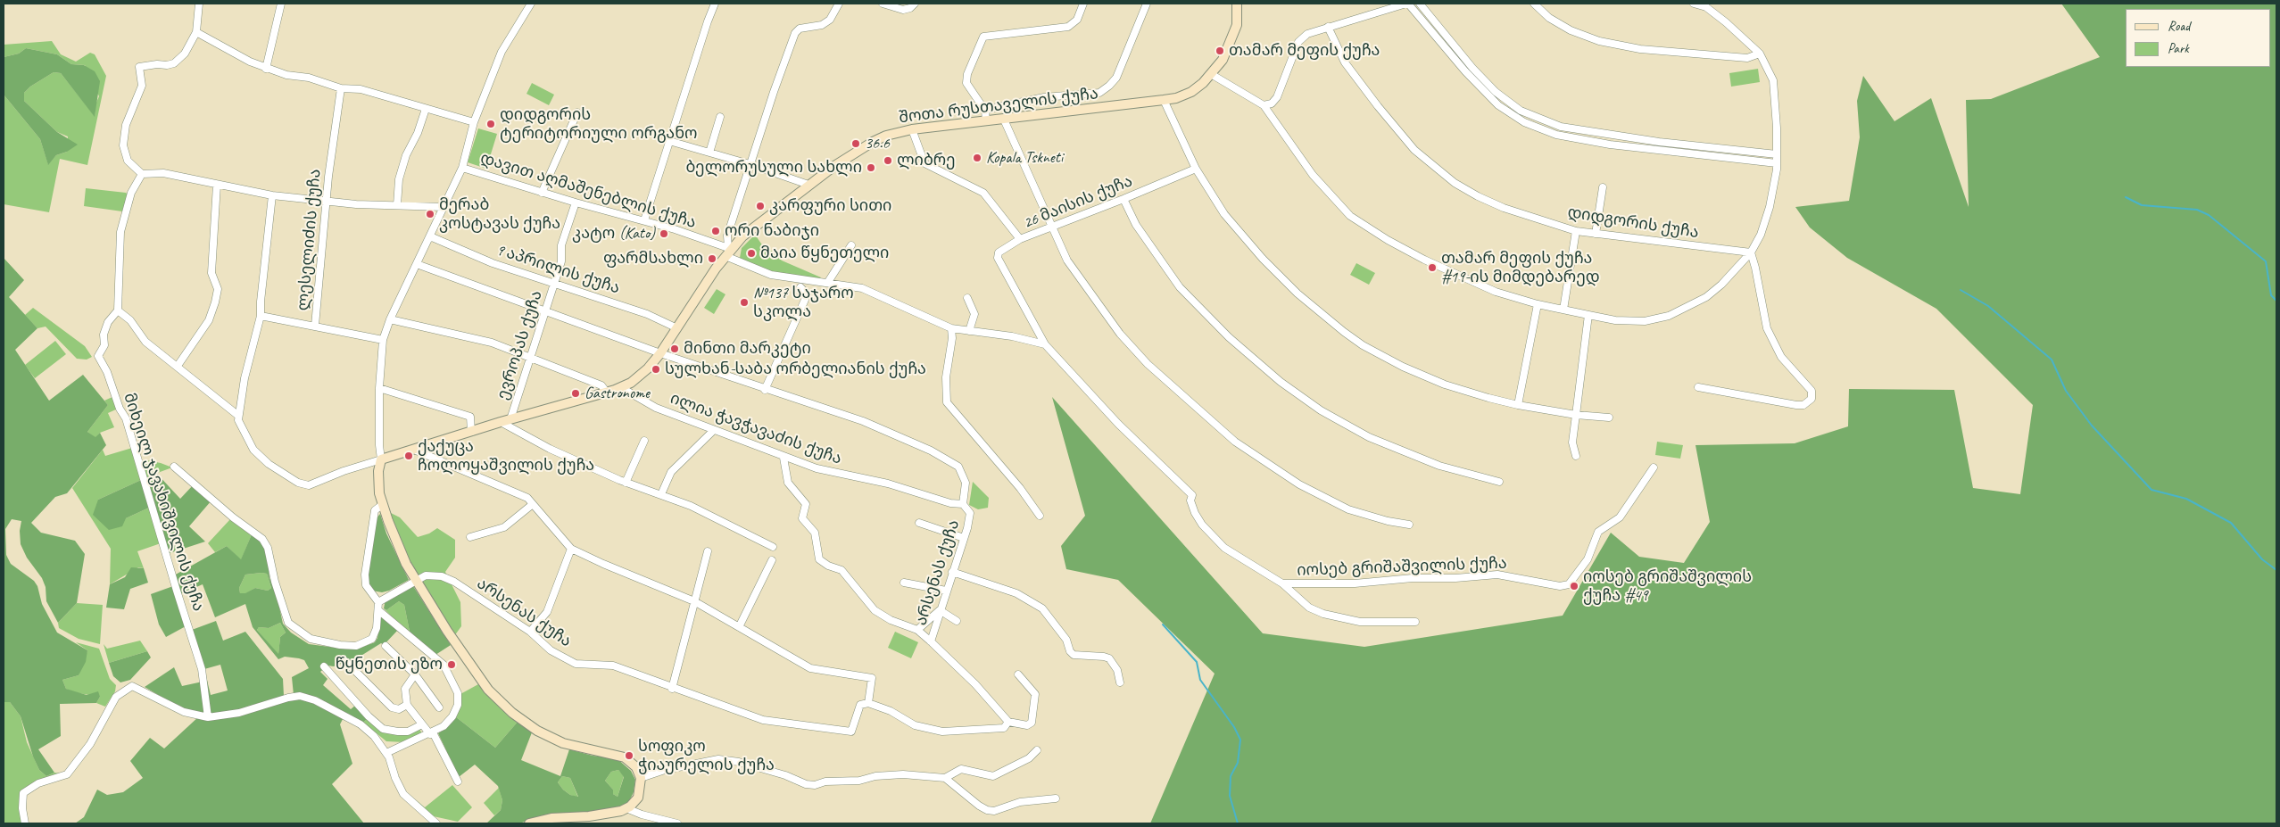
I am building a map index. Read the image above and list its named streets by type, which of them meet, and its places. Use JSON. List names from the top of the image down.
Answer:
{
  "streets": {
    "main road": ["შოთა რუსთაველის ქუჩა"],
    "street": [
      "დავით აღმაშენებლის ქუჩა",
      "26 მაისის ქუჩა",
      "დიდგორის ქუჩა",
      "ლესელიძის ქუჩა",
      "9 აპრილის ქუჩა",
      "ევროპას ქუჩა",
      "ილია ჭავჭავაძის ქუჩა",
      "მიხეილ ჯავახიშვილის ქუჩა",
      "იოსებ გრიშაშვილის ქუჩა",
      "არსენას ქუჩა"
    ]
  },
  "crossings": [
    ["შოთა რუსთაველის ქუჩა", "დავით აღმაშენებლის ქუჩა"],
    ["შოთა რუსთაველის ქუჩა", "26 მაისის ქუჩა"],
    ["შოთა რუსთაველის ქუჩა", "9 აპრილის ქუჩა"],
    ["შოთა რუსთაველის ქუჩა", "ევროპას ქუჩა"],
    ["შოთა რუსთაველის ქუჩა", "ილია ჭავჭავაძის ქუჩა"],
    ["შოთა რუსთაველის ქუჩა", "არსენას ქუჩა"],
    ["დავით აღმაშენებლის ქუჩა", "ევროპას ქუჩა"],
    ["26 მაისის ქუჩა", "იოსებ გრიშაშვილის ქუჩა"],
    ["9 აპრილის ქუჩა", "ევროპას ქუჩა"],
    ["ილია ჭავჭავაძის ქუჩა", "არსენას ქუჩა"]
  ],
  "places": [
    "თამარ მეფის ქუჩა",
    "დიდგორის ტერიტორიული ორგანო",
    "36.6",
    "Kopala Tskneti",
    "ლიბრე",
    "ბელორუსული სახლი",
    "კარფური სითი",
    "მერაბ კოსტავას ქუჩა",
    "ორი ნაბიჯი",
    "კატო (Kato)",
    "მაია წყნეთელი",
    "ფარმსახლი",
    "თამარ მეფის ქუჩა #19-ის მიმდებარედ",
    "№137 საჯარო სკოლა",
    "მინთი მარკეტი",
    "სულხან-საბა ორბელიანის ქუჩა",
    "Gastronome",
    "ქაქუცა ჩოლოყაშვილის ქუჩა",
    "იოსებ გრიშაშვილის ქუჩა #49",
    "წყნეთის ეზო",
    "სოფიკო ჭიაურელის ქუჩა"
  ],
  "legend": ["Road", "Park"]
}
